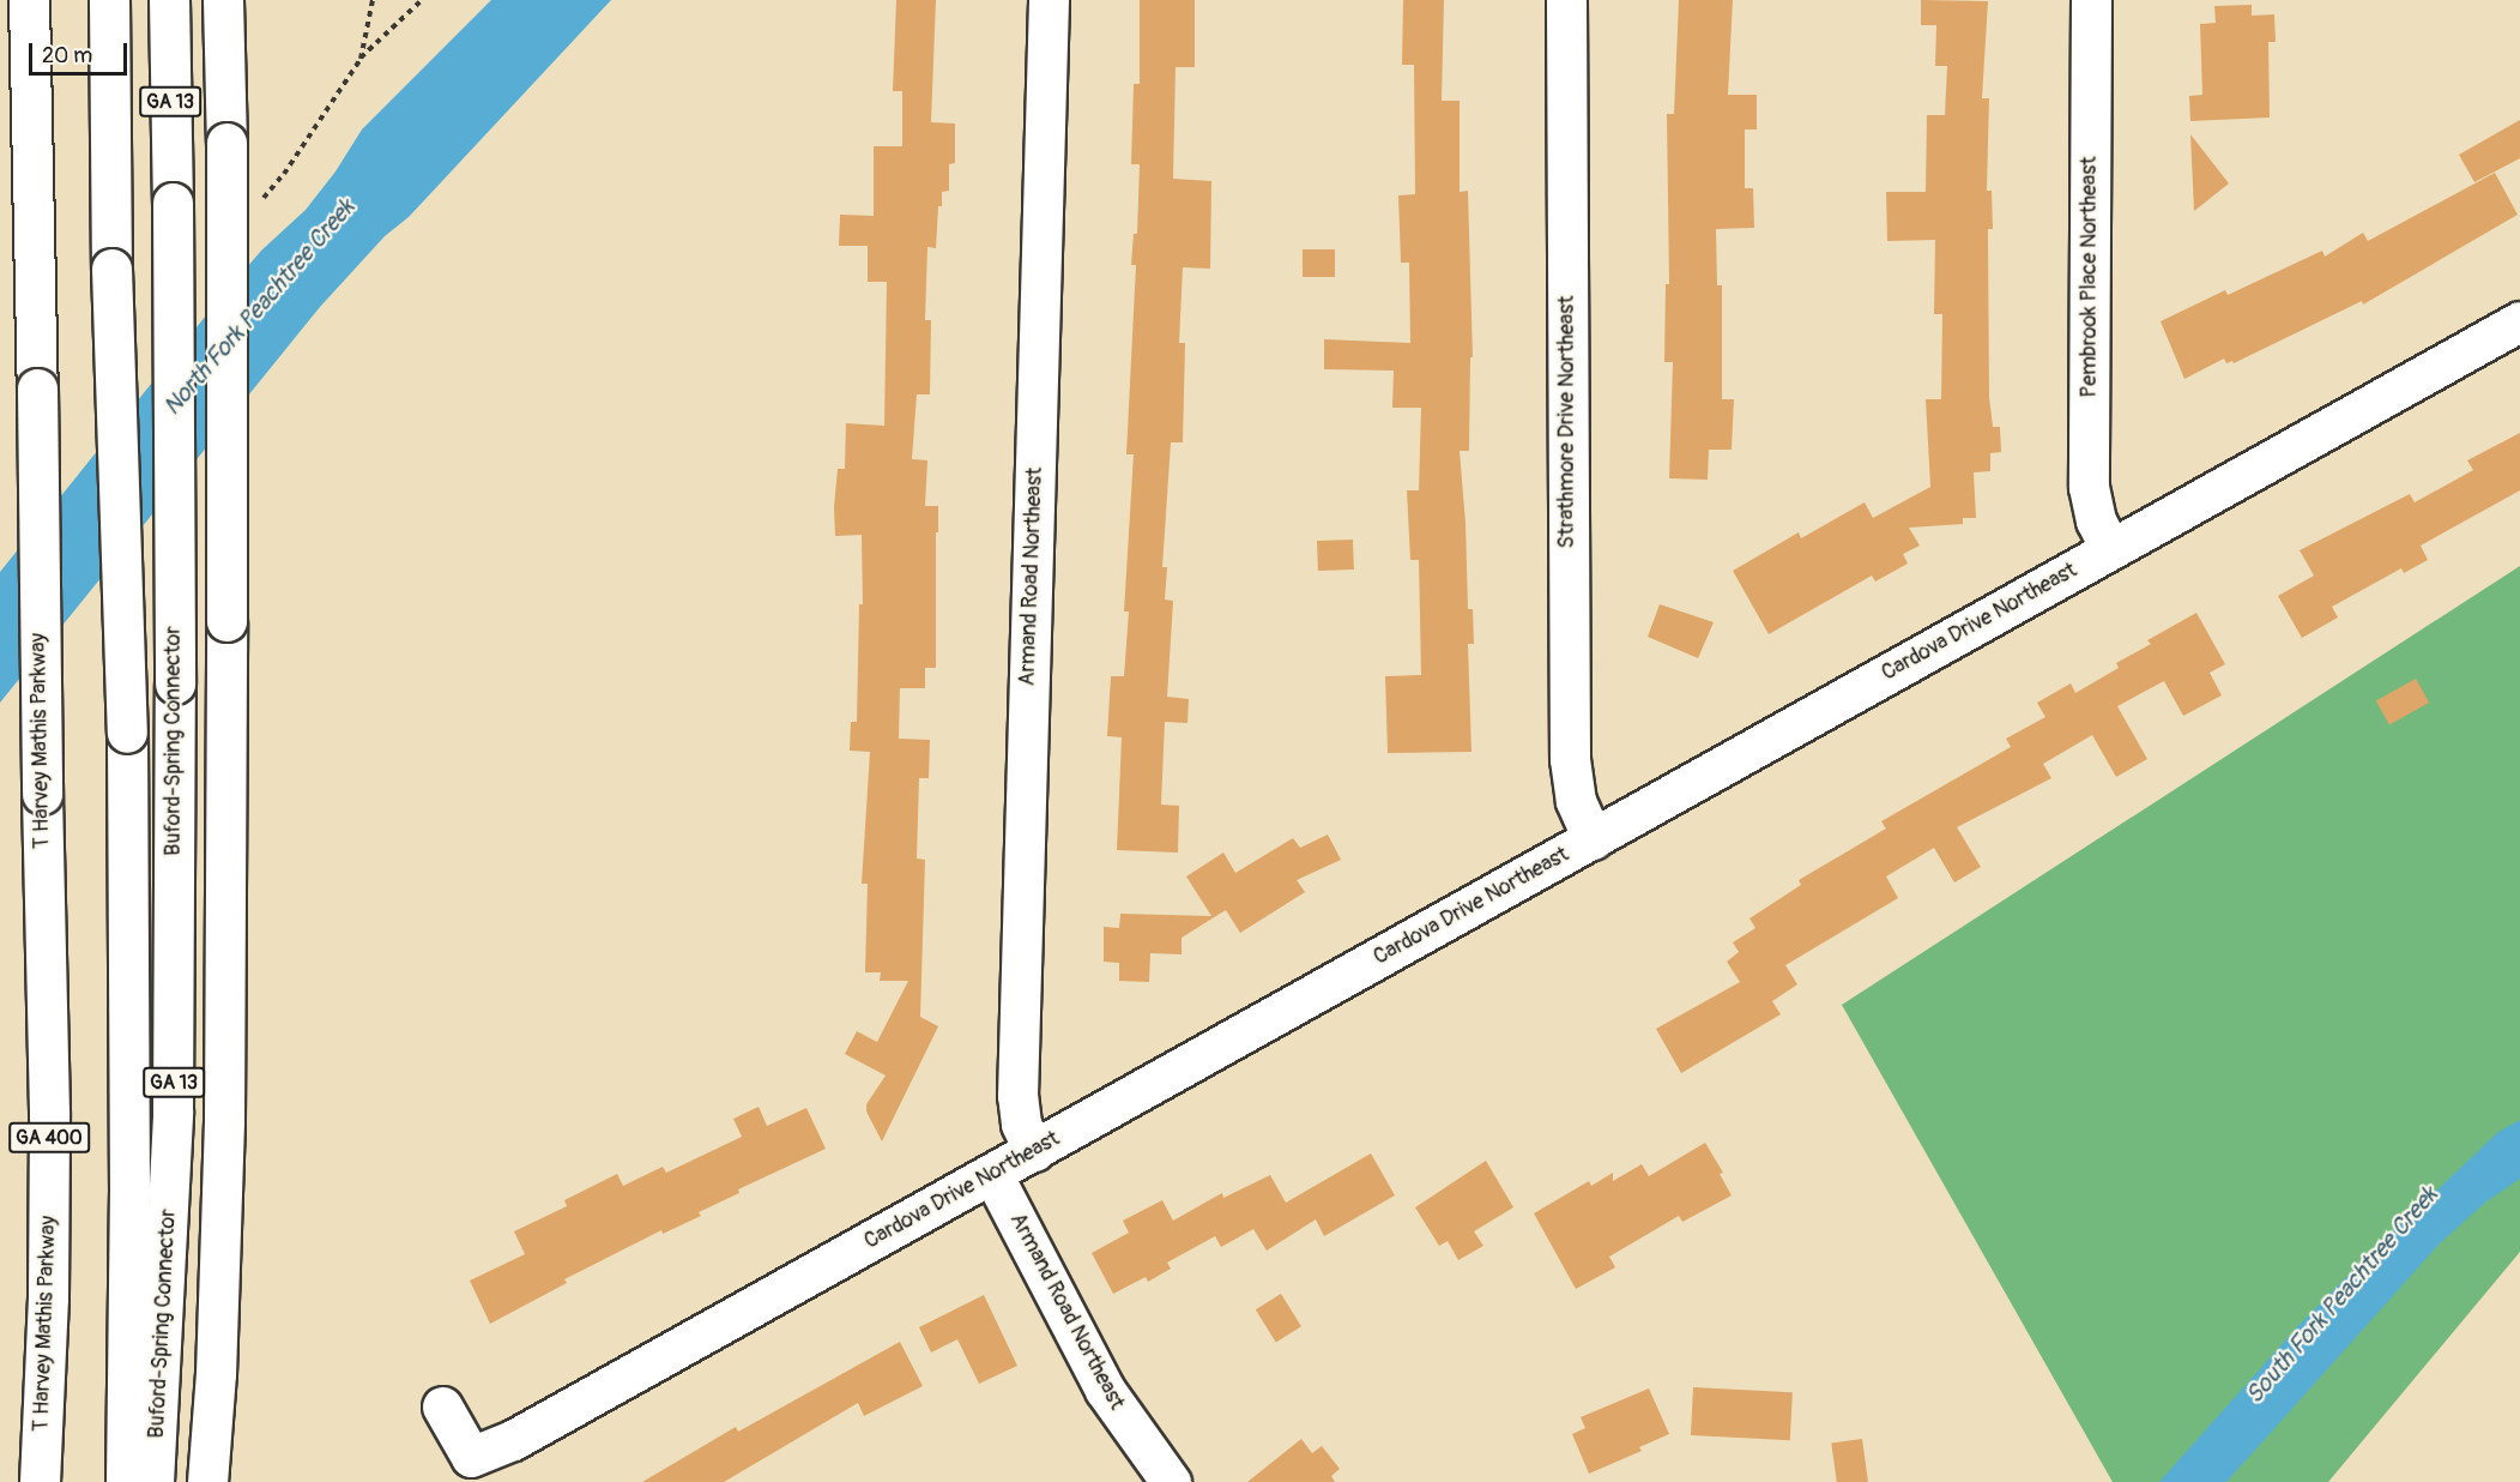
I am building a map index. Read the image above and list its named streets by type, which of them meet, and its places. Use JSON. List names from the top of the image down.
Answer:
{
  "streets": {
    "main road": [
      "GA 13",
      "Pembrook Place Northeast",
      "Strathmore Drive Northeast",
      "Armand Road Northeast",
      "Cardova Drive Northeast",
      "T Harvey Mathis Parkway",
      "Buford-Spring Connector",
      "GA 400"
    ]
  },
  "crossings": [
    ["Pembrook Place Northeast", "Cardova Drive Northeast"],
    ["Strathmore Drive Northeast", "Cardova Drive Northeast"],
    ["Armand Road Northeast", "Cardova Drive Northeast"]
  ],
  "water": ["North Fork Peachtree Creek", "South Fork Peachtree Creek"],
  "scale_bar": "20 m"
}
